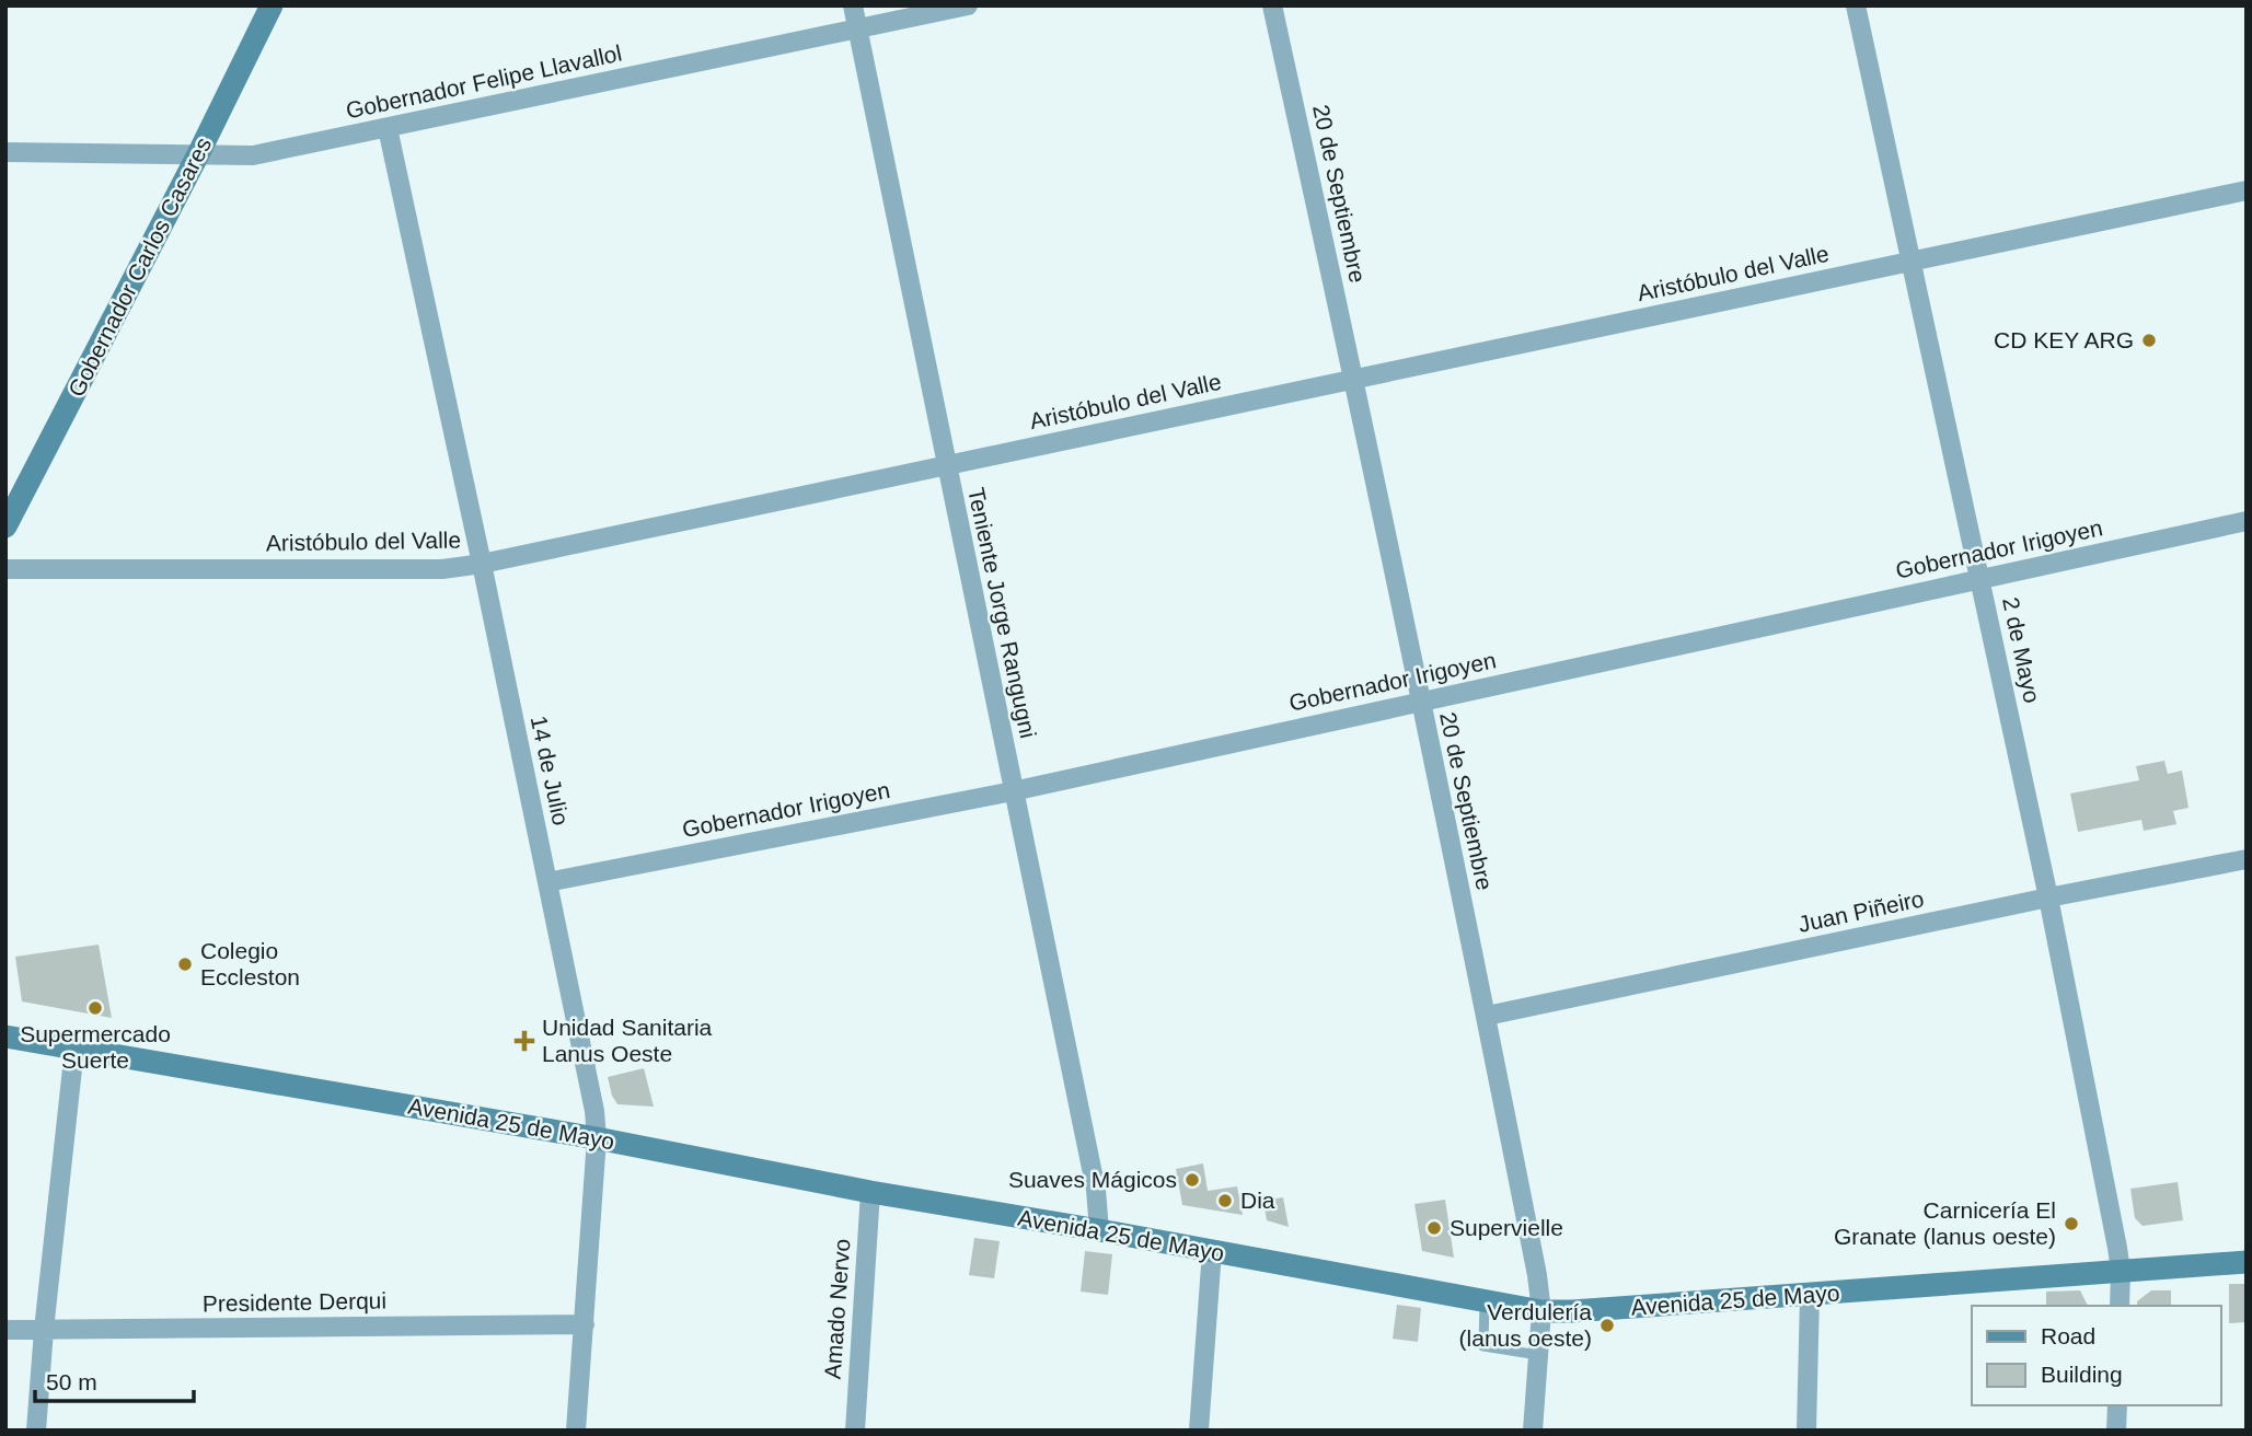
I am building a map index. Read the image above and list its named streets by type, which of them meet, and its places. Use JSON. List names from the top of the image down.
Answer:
{
  "streets": {
    "main road": ["Gobernador Carlos Casares", "Avenida 25 de Mayo"],
    "street": [
      "Gobernador Felipe Llavallol",
      "20 de Septiembre",
      "Aristóbulo del Valle",
      "Gobernador Irigoyen",
      "Teniente Jorge Rangugni",
      "2 de Mayo",
      "14 de Julio",
      "Juan Piñeiro",
      "Presidente Derqui",
      "Amado Nervo"
    ]
  },
  "crossings": [
    ["Gobernador Felipe Llavallol", "Gobernador Carlos Casares"],
    ["Gobernador Felipe Llavallol", "Teniente Jorge Rangugni"],
    ["Gobernador Felipe Llavallol", "14 de Julio"],
    ["20 de Septiembre", "Aristóbulo del Valle"],
    ["20 de Septiembre", "Gobernador Irigoyen"],
    ["20 de Septiembre", "Juan Piñeiro"],
    ["20 de Septiembre", "Avenida 25 de Mayo"],
    ["Aristóbulo del Valle", "Teniente Jorge Rangugni"],
    ["Aristóbulo del Valle", "2 de Mayo"],
    ["Aristóbulo del Valle", "14 de Julio"],
    ["Gobernador Irigoyen", "Teniente Jorge Rangugni"],
    ["Gobernador Irigoyen", "2 de Mayo"],
    ["Gobernador Irigoyen", "14 de Julio"],
    ["Teniente Jorge Rangugni", "Avenida 25 de Mayo"],
    ["2 de Mayo", "Juan Piñeiro"],
    ["2 de Mayo", "Avenida 25 de Mayo"],
    ["14 de Julio", "Avenida 25 de Mayo"],
    ["14 de Julio", "Presidente Derqui"],
    ["Avenida 25 de Mayo", "Amado Nervo"]
  ],
  "places": {
    "other": [
      "CD KEY ARG",
      "Colegio Eccleston",
      "Supermercado Suerte",
      "Suaves Mágicos",
      "Dia",
      "Carnicería El Granate (lanus oeste)",
      "Supervielle",
      "Verdulería (lanus oeste)"
    ],
    "health": ["Unidad Sanitaria Lanus Oeste"]
  },
  "legend": ["Road", "Building"],
  "scale_bar": "50 m"
}
